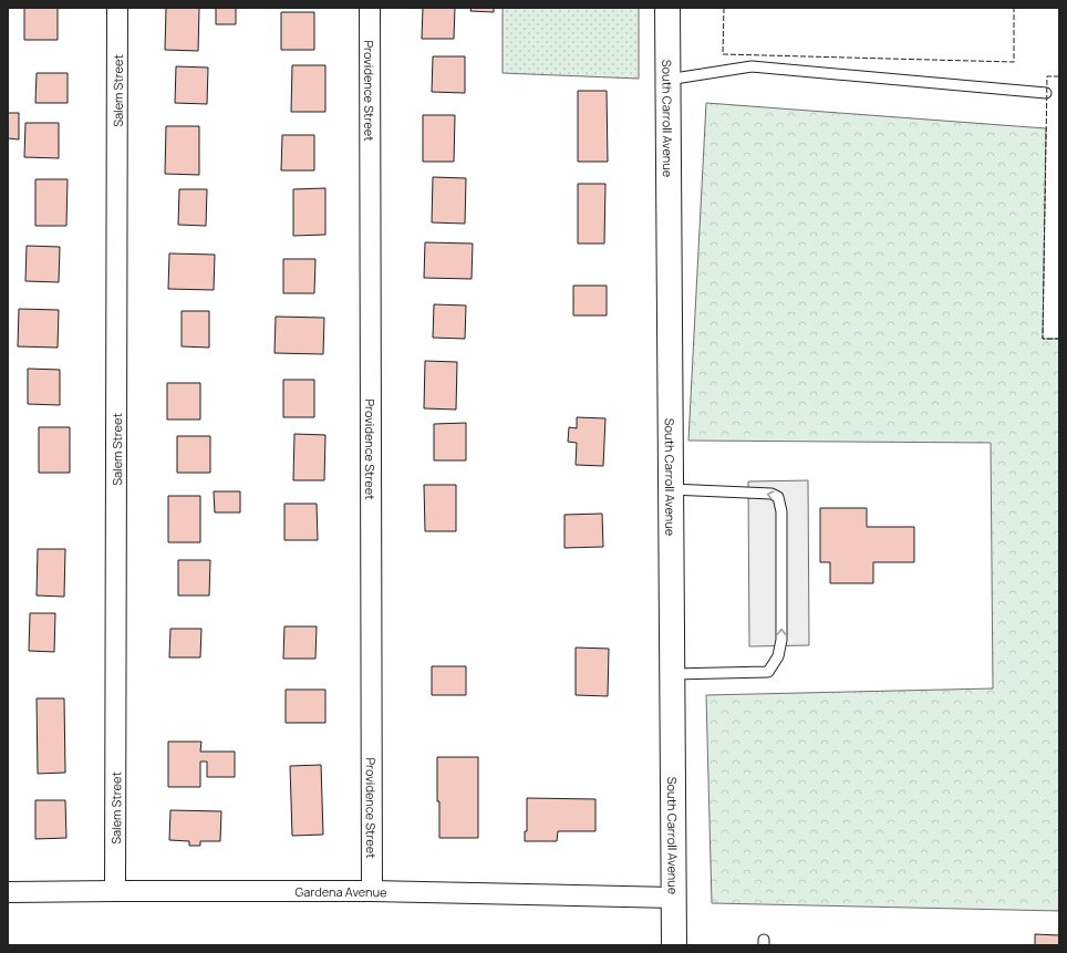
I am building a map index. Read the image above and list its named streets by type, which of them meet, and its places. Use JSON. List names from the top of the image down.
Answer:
{
  "streets": {
    "street": [
      "Salem Street",
      "Providence Street",
      "South Carroll Avenue",
      "Gardena Avenue"
    ]
  },
  "crossings": [
    ["Salem Street", "Gardena Avenue"],
    ["Providence Street", "Gardena Avenue"],
    ["South Carroll Avenue", "Gardena Avenue"]
  ]
}
